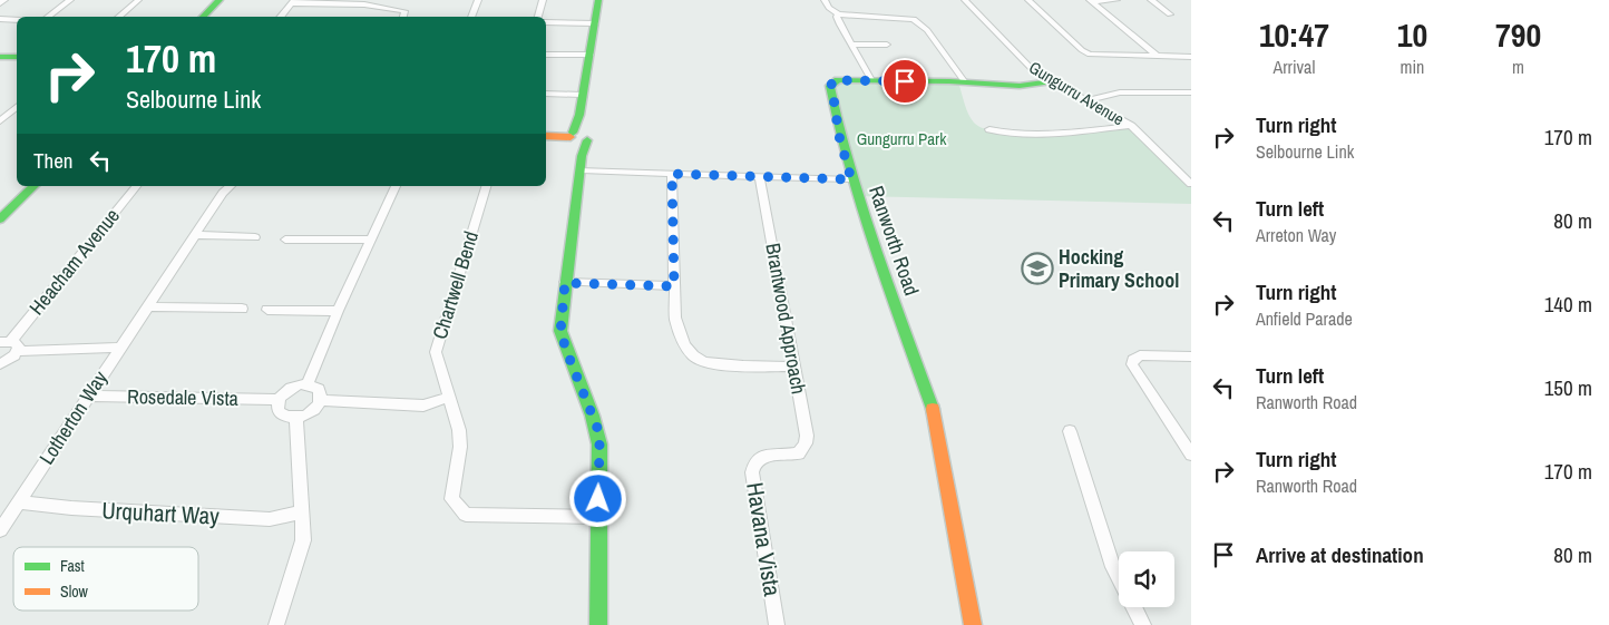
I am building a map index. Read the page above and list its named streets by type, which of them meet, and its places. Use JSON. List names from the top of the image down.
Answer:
{
  "streets": {
    "street": [
      "Gungurru Avenue",
      "Ranworth Road",
      "Heacham Avenue",
      "Chartwell Bend",
      "Brantwood Approach",
      "Rosedale Vista",
      "Lotherton Way",
      "Urquhart Way",
      "Havana Vista"
    ]
  },
  "crossings": [
    ["Gungurru Avenue", "Ranworth Road"],
    ["Brantwood Approach", "Havana Vista"],
    ["Rosedale Vista", "Lotherton Way"],
    ["Lotherton Way", "Urquhart Way"]
  ],
  "parks": ["Gungurru Park"],
  "places": {
    "school or university": ["Hocking Primary School"]
  },
  "legend": ["Fast", "Slow"],
  "page": {
    "eta": [
      "10:47",
      "Arrival",
      "10",
      "min",
      "790",
      "m"
    ],
    "turn": ["170 m", "Selbourne Link"],
    "list": [
      {
        "name": "Turn right",
        "note": "Selbourne Link",
        "value": "170 m"
      },
      {
        "name": "Turn left",
        "note": "Arreton Way",
        "value": "80 m"
      },
      {
        "name": "Turn right",
        "note": "Anfield Parade",
        "value": "140 m"
      },
      {
        "name": "Turn left",
        "note": "Ranworth Road",
        "value": "150 m"
      },
      {
        "name": "Turn right",
        "note": "Ranworth Road",
        "value": "170 m"
      },
      {
        "name": "Arrive at destination",
        "value": "80 m"
      }
    ],
    "then": "Then"
  }
}
